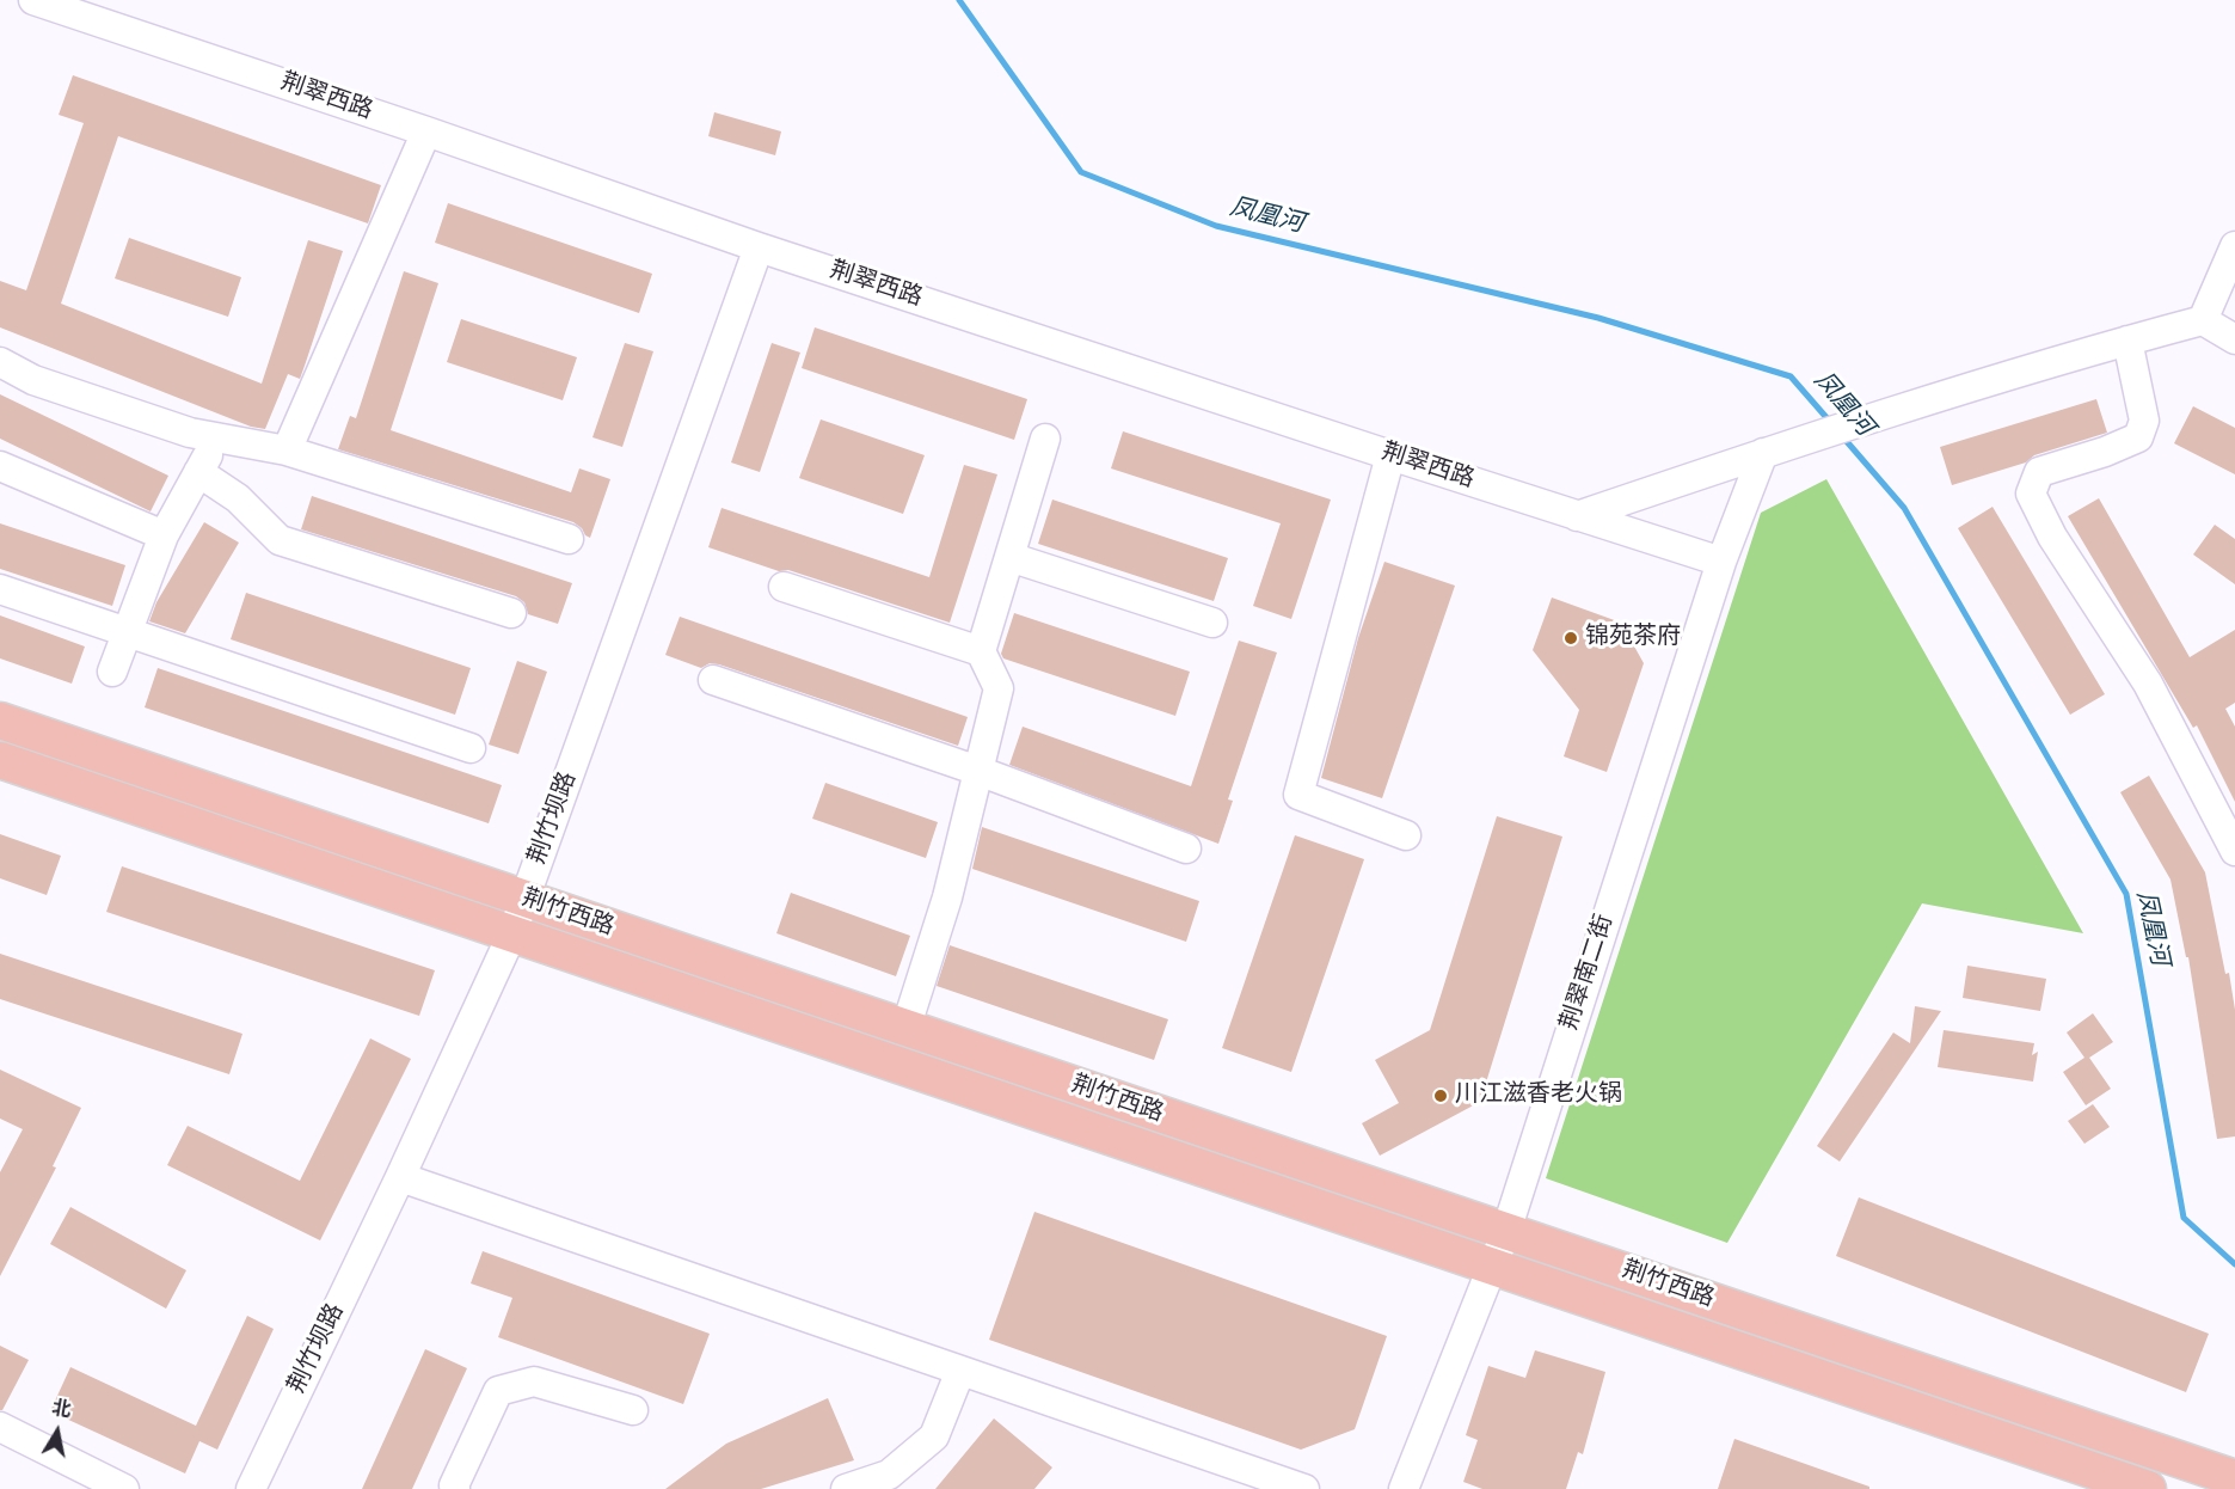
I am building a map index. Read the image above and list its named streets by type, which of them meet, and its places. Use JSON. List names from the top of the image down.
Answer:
{
  "streets": {
    "main road": ["荆竹西路"],
    "street": ["荆翠西路", "荆竹坝路", "荆翠南二街"]
  },
  "crossings": [
    ["荆翠西路", "荆竹坝路"],
    ["荆翠西路", "荆翠南二街"],
    ["荆竹坝路", "荆竹西路"],
    ["荆竹西路", "荆翠南二街"]
  ],
  "water": ["凤凰河"],
  "places": ["锦苑茶府", "川江滋香老火锅"],
  "north": "top"
}
